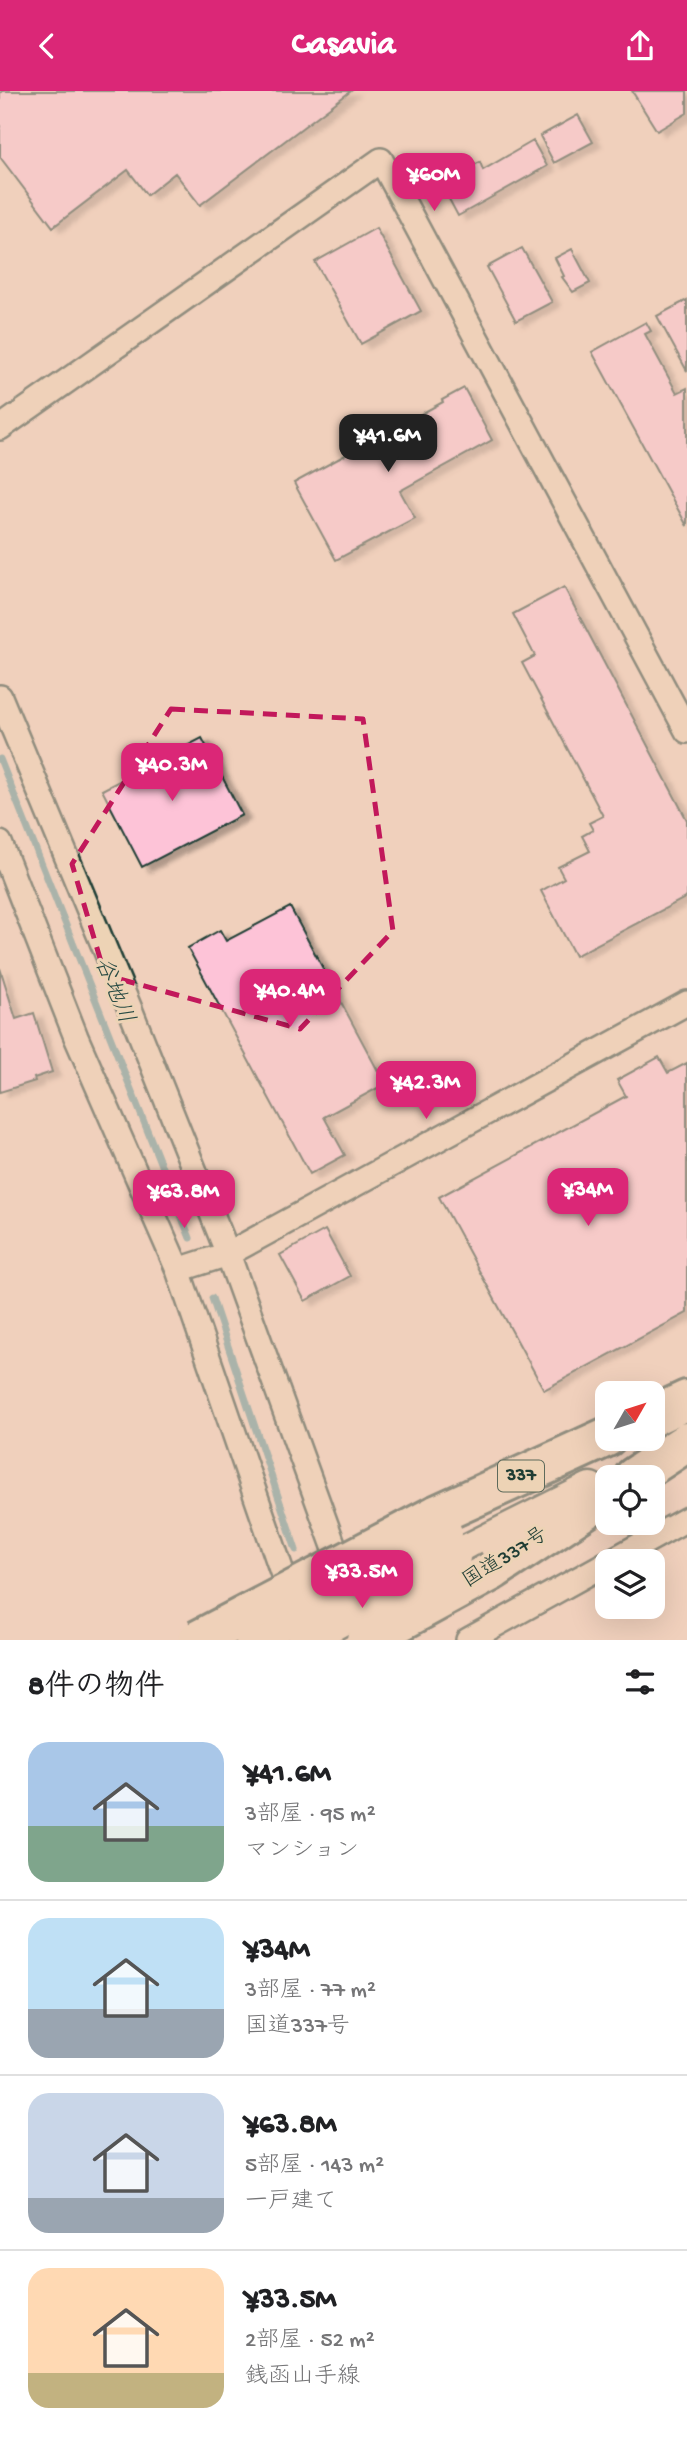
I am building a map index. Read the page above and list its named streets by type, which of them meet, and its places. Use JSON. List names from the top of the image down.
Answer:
{
  "streets": {
    "highway": ["337", "国道337号"]
  },
  "water": ["谷地川"],
  "north": "top right",
  "page": {
    "header": "Casavia",
    "price": [
      "¥60M",
      "¥41.6M",
      "¥40.3M",
      "¥40.4M",
      "¥42.3M",
      "¥34M",
      "¥63.8M",
      "¥33.5M"
    ],
    "heading": "8件の物件",
    "list": [
      {
        "name": "¥41.6M",
        "note": "3部屋 · 95 m² · マンション"
      },
      {
        "name": "¥34M",
        "note": "3部屋 · 77 m² · 国道337号"
      },
      {
        "name": "¥63.8M",
        "note": "5部屋 · 143 m² · 一戸建て"
      },
      {
        "name": "¥33.5M",
        "note": "2部屋 · 52 m² · 銭函山手線"
      }
    ]
  }
}
